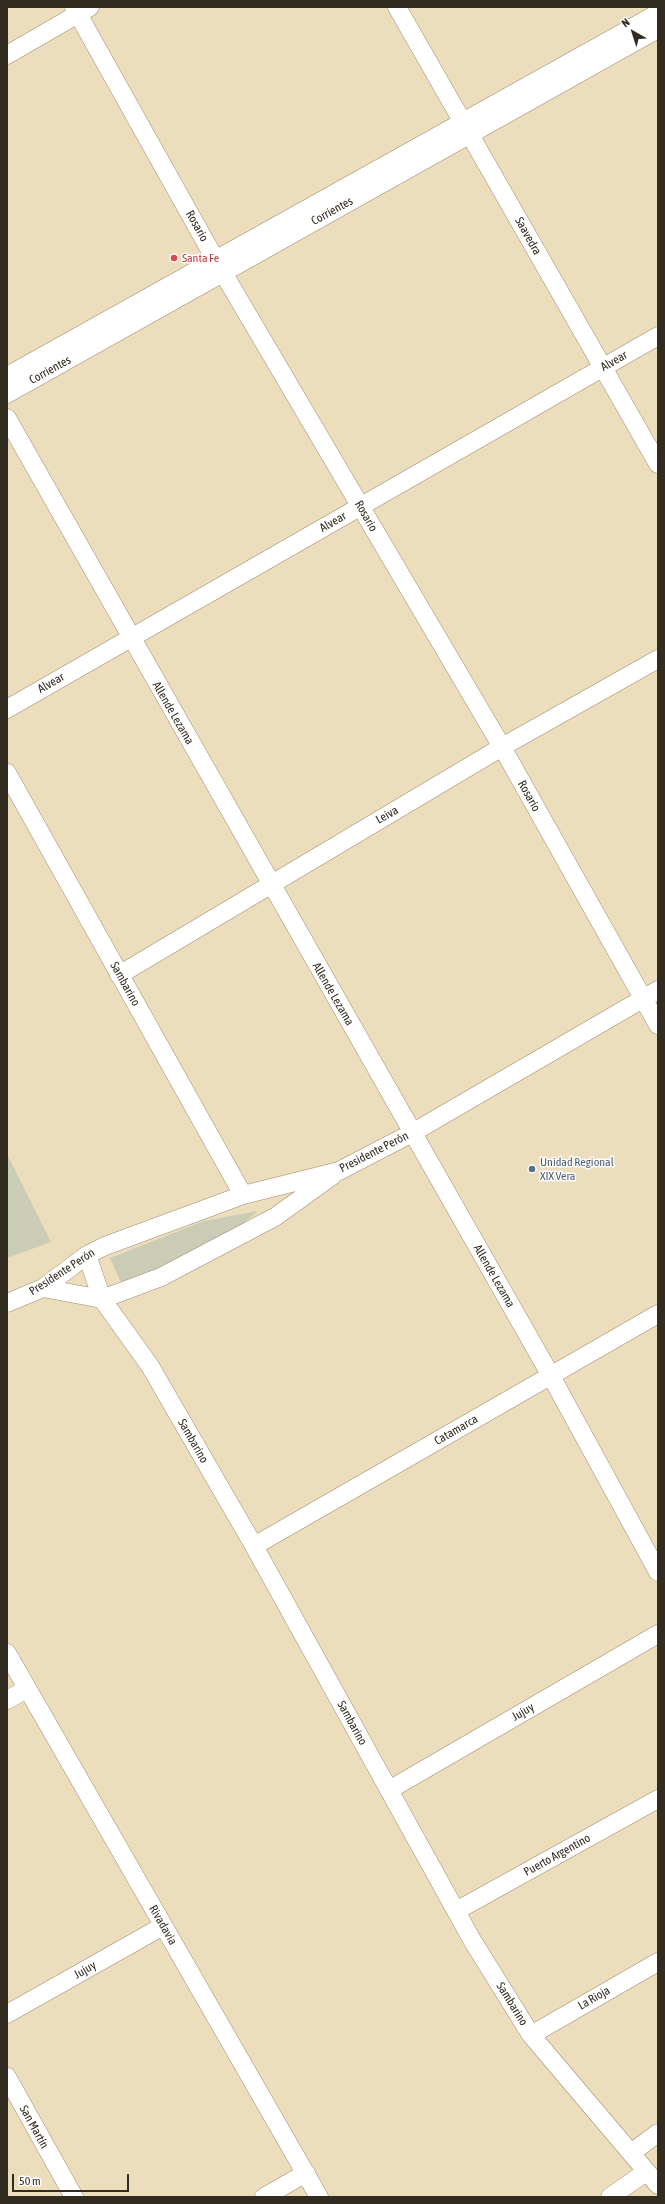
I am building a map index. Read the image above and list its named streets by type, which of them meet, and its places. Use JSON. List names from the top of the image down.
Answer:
{
  "streets": {
    "street": [
      "Corrientes",
      "Rosario",
      "Saavedra",
      "Alvear",
      "Allende Lezama",
      "Leiva",
      "Sambarino",
      "Presidente Perón",
      "Catamarca",
      "Jujuy",
      "Puerto Argentino",
      "Rivadavia",
      "La Rioja",
      "San Martín"
    ]
  },
  "crossings": [
    ["Corrientes", "Rosario"],
    ["Corrientes", "Saavedra"],
    ["Rosario", "Alvear"],
    ["Rosario", "Leiva"],
    ["Rosario", "Presidente Perón"],
    ["Saavedra", "Alvear"],
    ["Alvear", "Allende Lezama"],
    ["Allende Lezama", "Leiva"],
    ["Allende Lezama", "Presidente Perón"],
    ["Allende Lezama", "Catamarca"],
    ["Leiva", "Sambarino"],
    ["Sambarino", "Presidente Perón"],
    ["Sambarino", "Catamarca"],
    ["Sambarino", "Jujuy"],
    ["Sambarino", "Puerto Argentino"],
    ["Sambarino", "La Rioja"],
    ["Jujuy", "Rivadavia"]
  ],
  "places": ["Santa Fe", "Unidad Regional XIX Vera"],
  "scale_bar": "50 m",
  "north": "top left"
}
